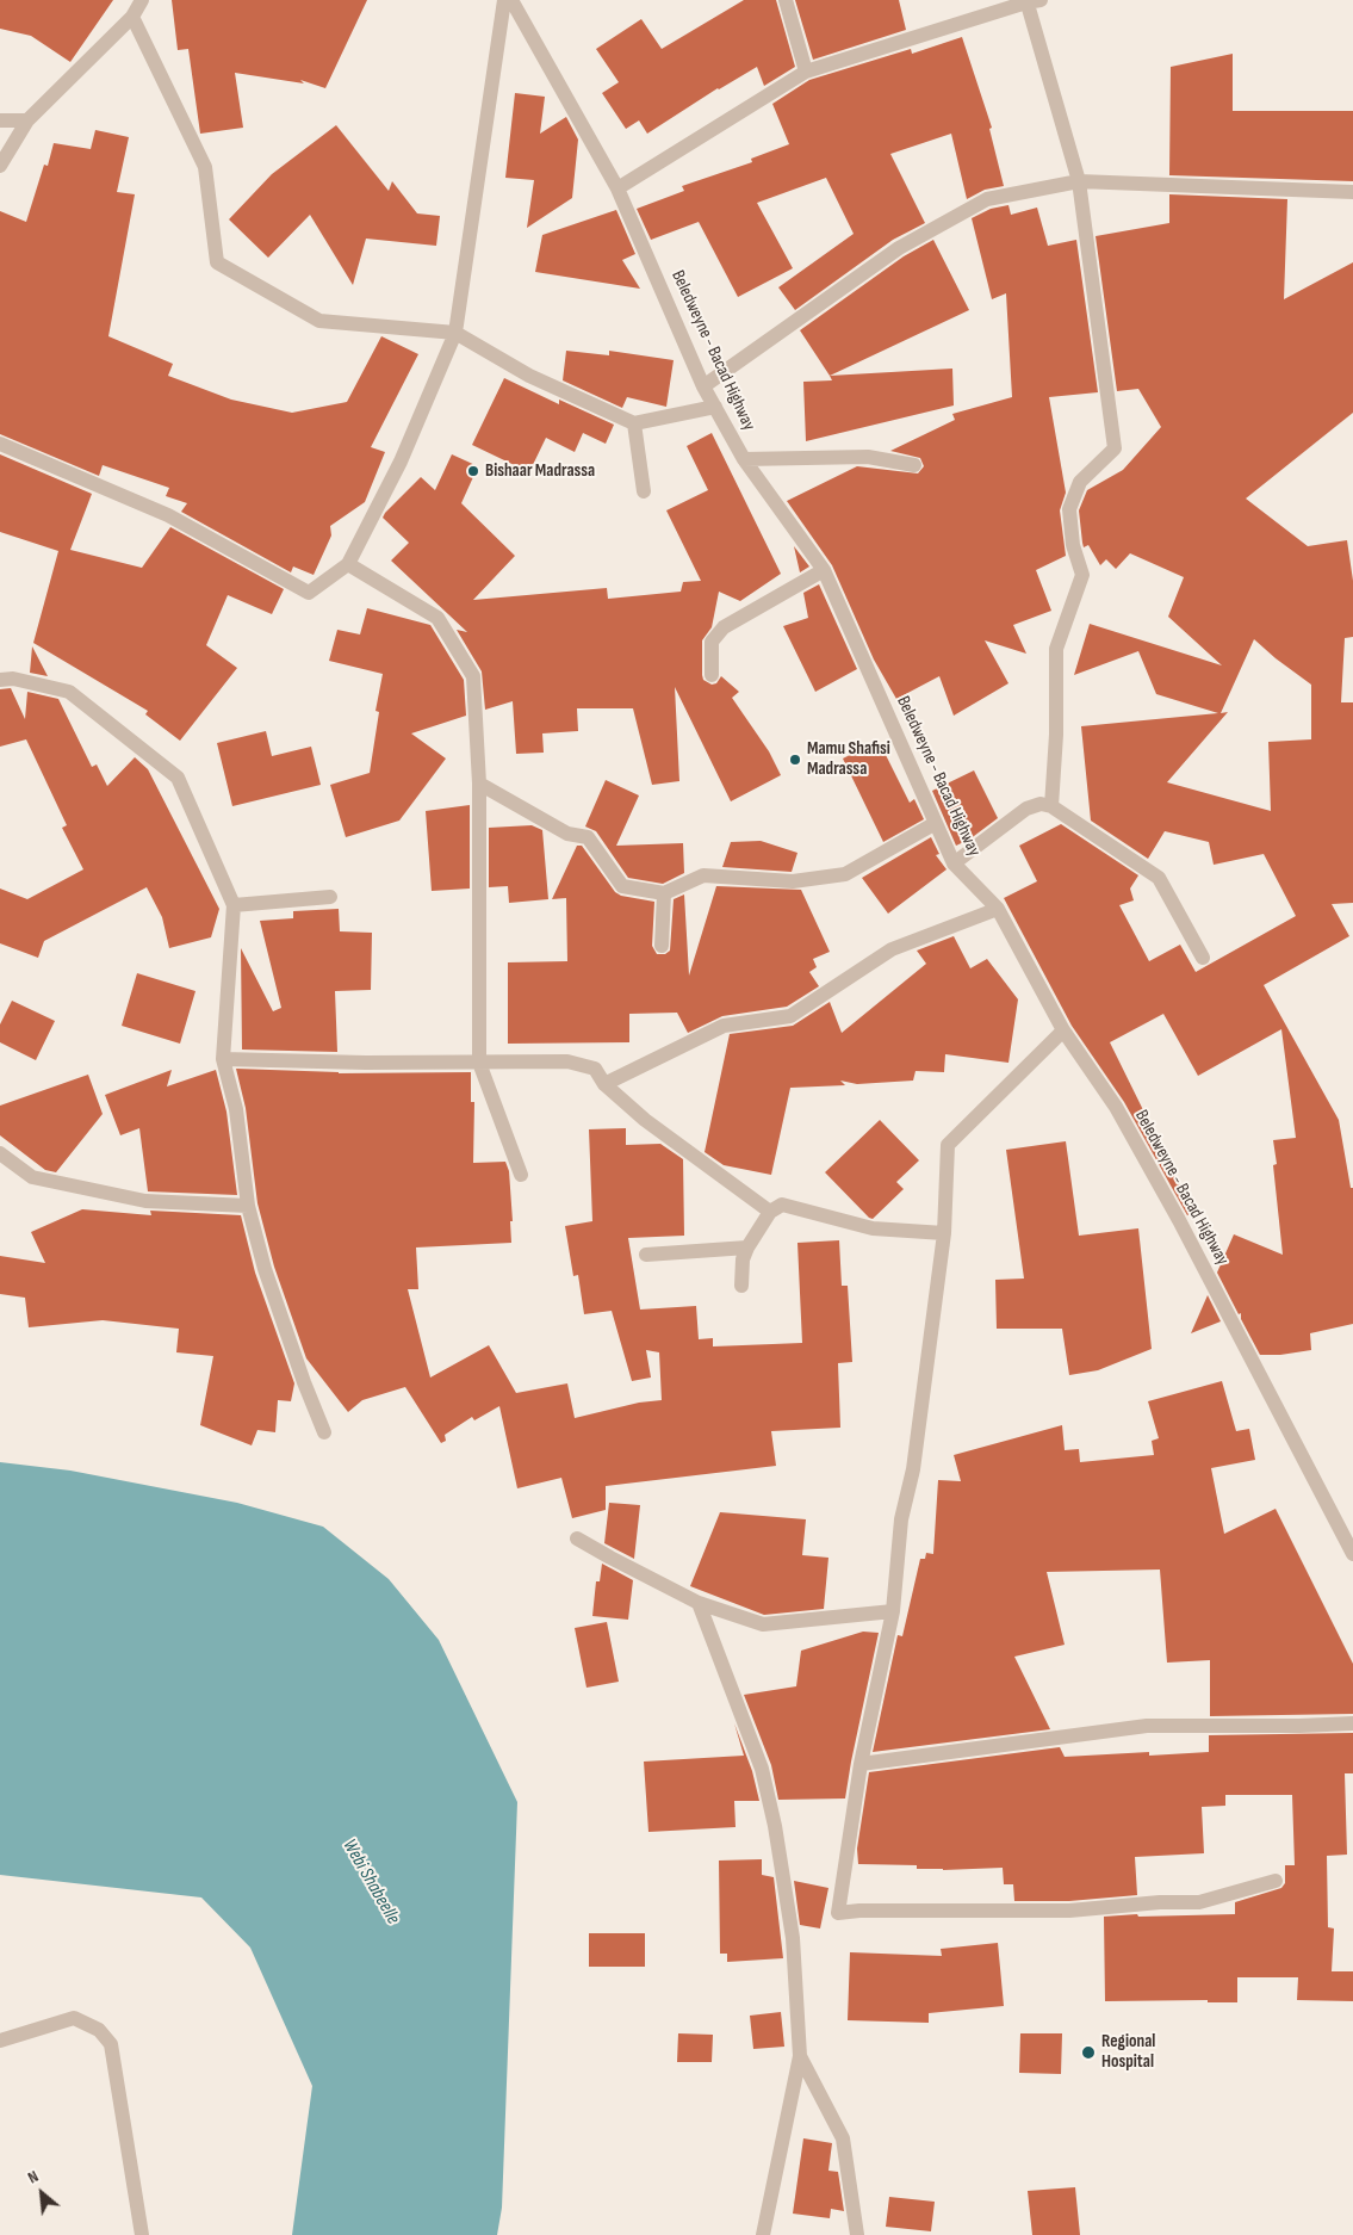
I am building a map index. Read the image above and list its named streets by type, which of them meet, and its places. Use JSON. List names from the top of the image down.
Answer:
{
  "streets": {
    "street": ["Beledweyne - Bacad Highway"]
  },
  "water": ["Webi Shabeelle"],
  "places": ["Bishaar Madrassa", "Mamu Shafisi Madrassa", "Regional Hospital"],
  "north": "top left"
}
